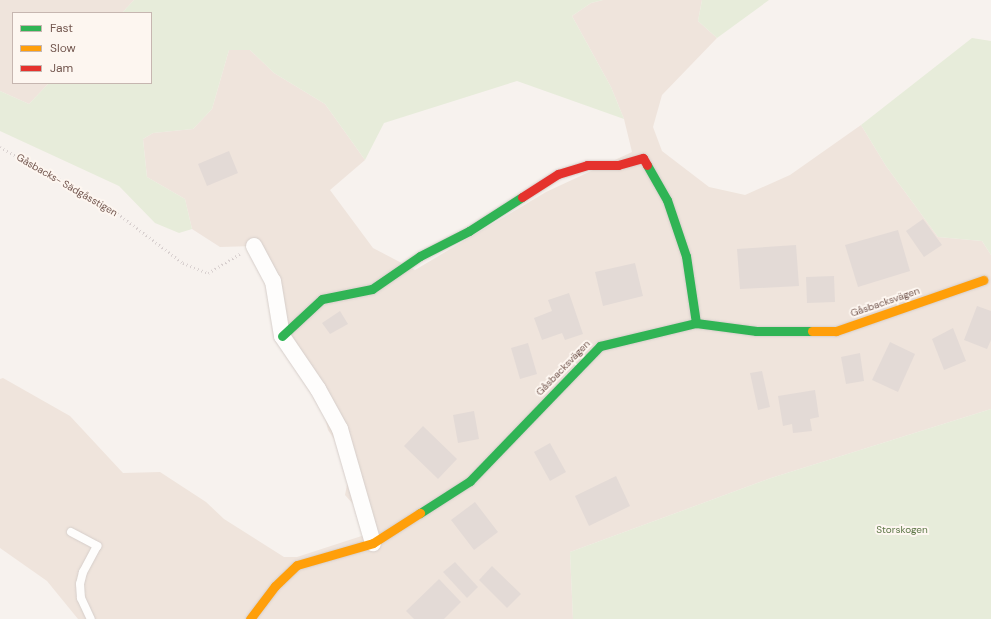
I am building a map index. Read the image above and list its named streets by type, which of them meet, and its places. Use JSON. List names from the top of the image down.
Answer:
{
  "streets": {
    "street": ["Gåsbacksvägen"],
    "path": ["Gåsbacks- Sädgåsstigen"]
  },
  "parks": ["Storskogen"],
  "legend": ["Fast", "Slow", "Jam"]
}
